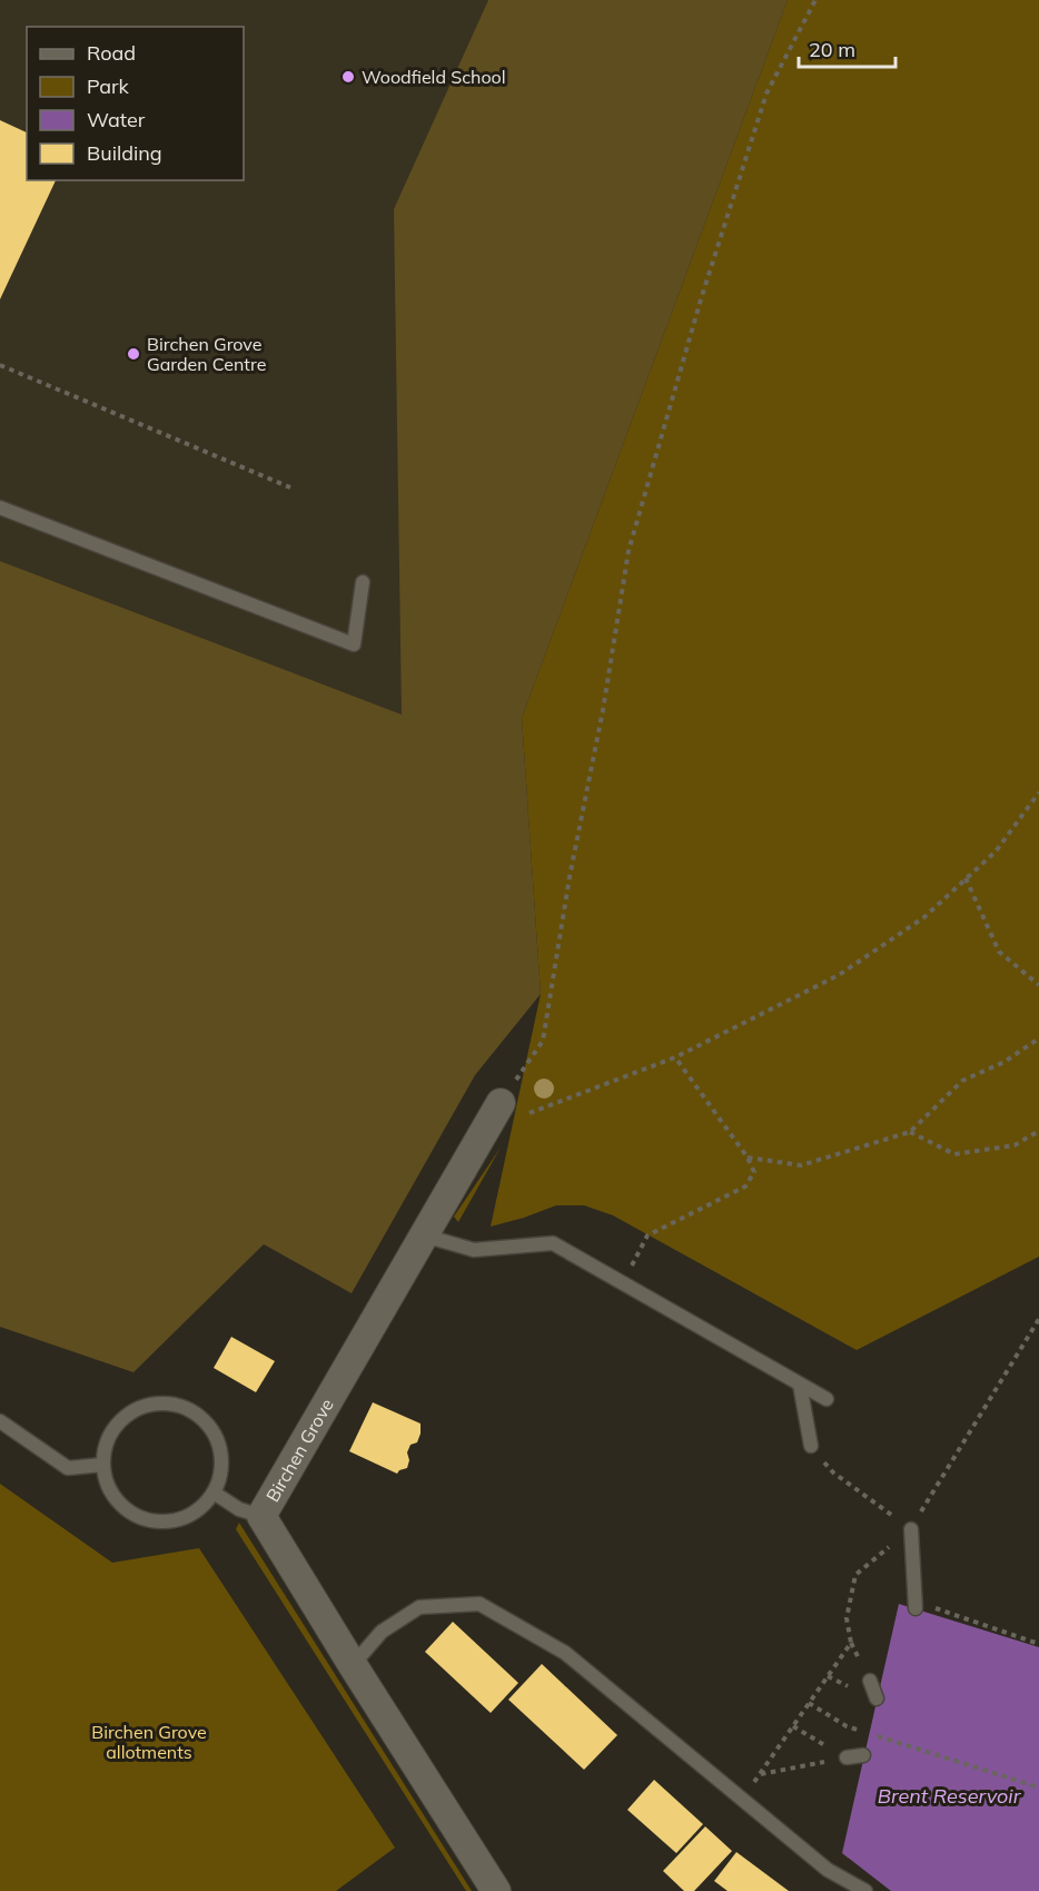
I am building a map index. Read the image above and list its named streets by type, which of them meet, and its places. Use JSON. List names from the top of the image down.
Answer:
{
  "streets": {
    "street": ["Birchen Grove"]
  },
  "water": ["Brent Reservoir"],
  "parks": ["Birchen Grove allotments"],
  "places": ["Woodfield School", "Birchen Grove Garden Centre"],
  "legend": [
    "Road",
    "Park",
    "Water",
    "Building"
  ],
  "scale_bar": "20 m"
}
